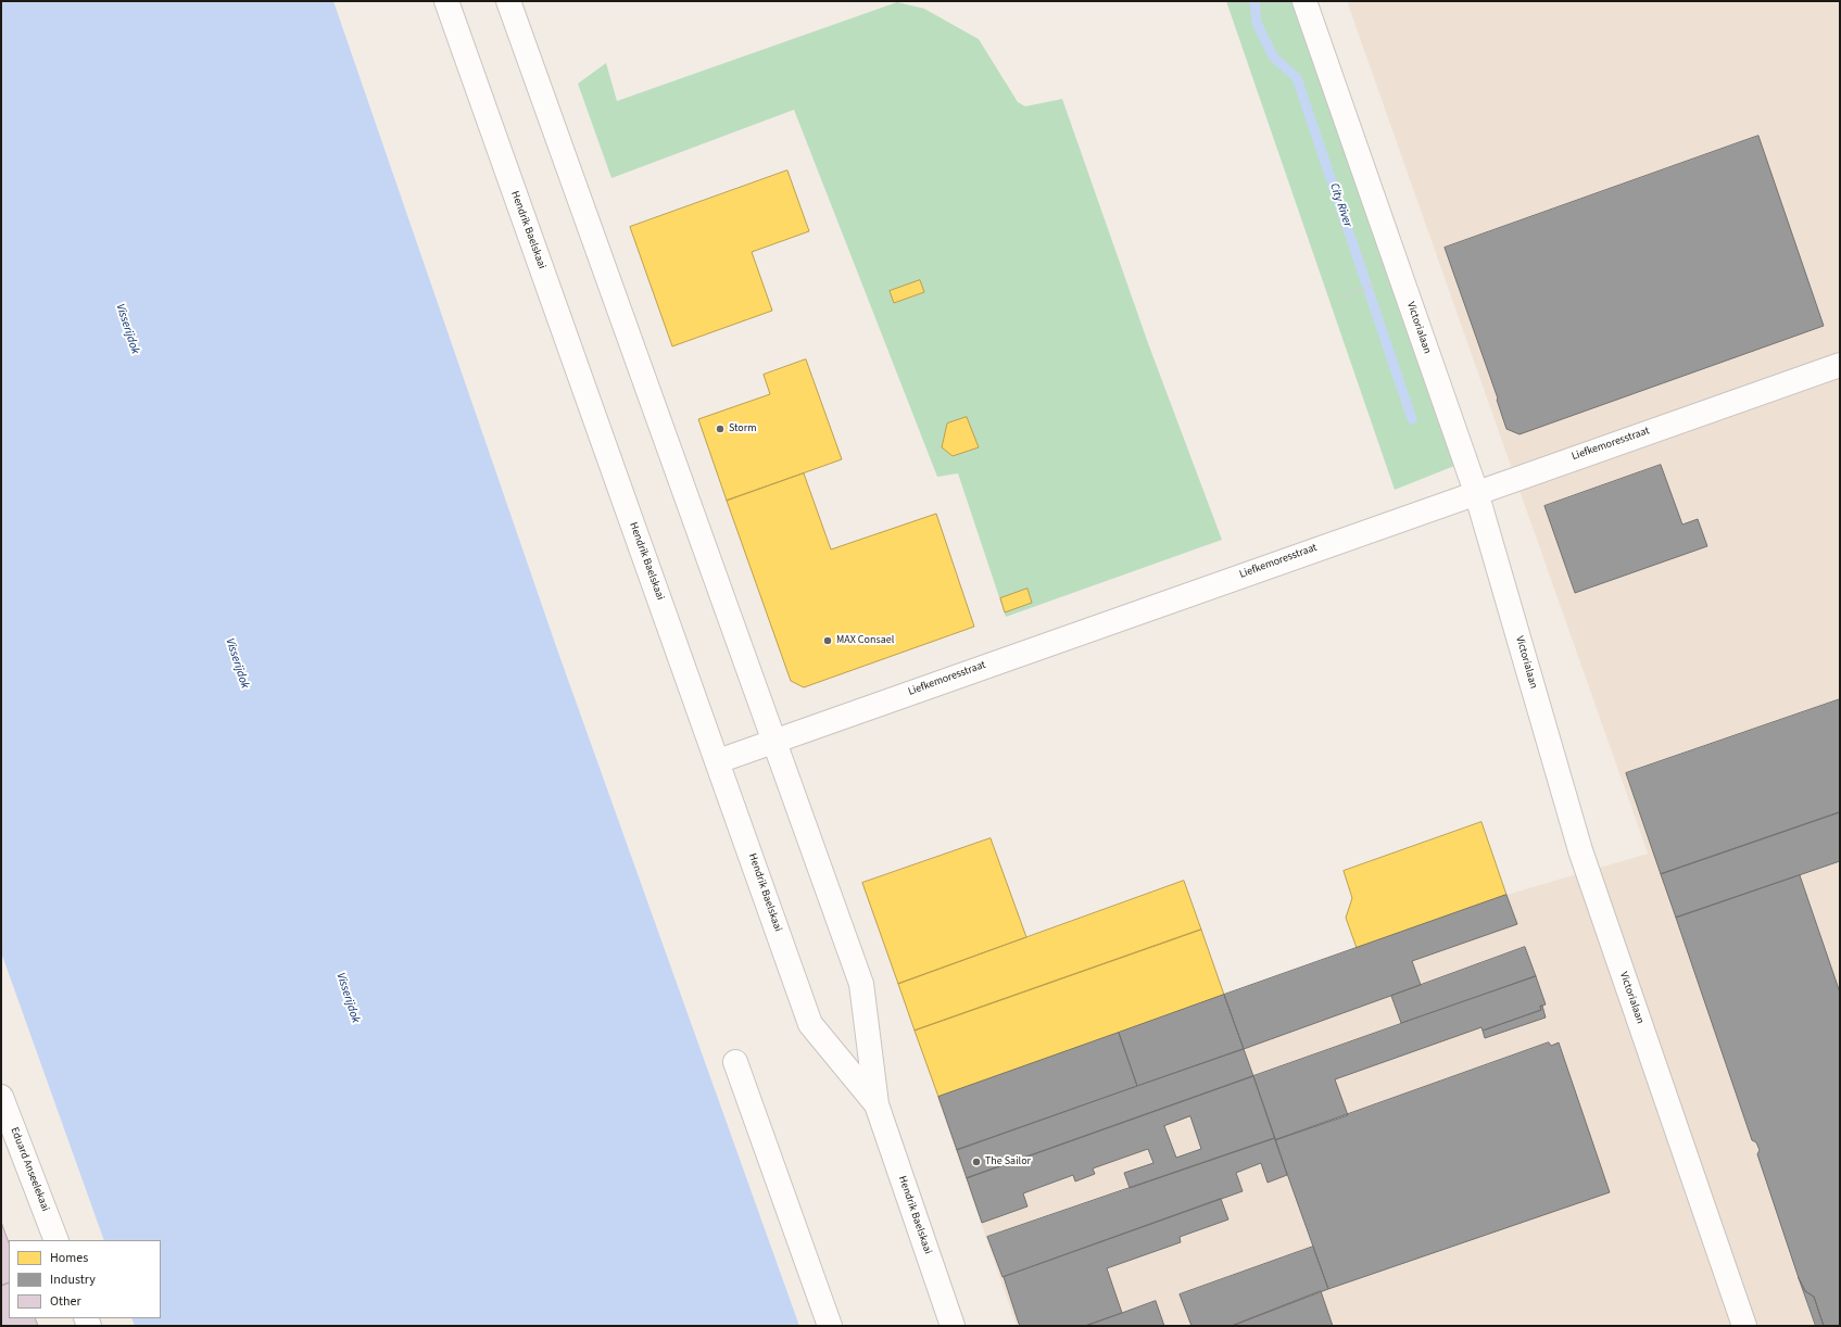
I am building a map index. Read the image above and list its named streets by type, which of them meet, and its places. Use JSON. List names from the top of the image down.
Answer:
{
  "streets": {
    "street": [
      "Hendrik Baelskaai",
      "Victorialaan",
      "Liefkemoresstraat",
      "Eduard Anseelekaai"
    ]
  },
  "crossings": [
    ["Hendrik Baelskaai", "Liefkemoresstraat"],
    ["Victorialaan", "Liefkemoresstraat"]
  ],
  "water": ["City River", "Visserijdok"],
  "places": ["Storm", "MAX Consael", "The Sailor"],
  "legend": ["Homes", "Industry", "Other"]
}
